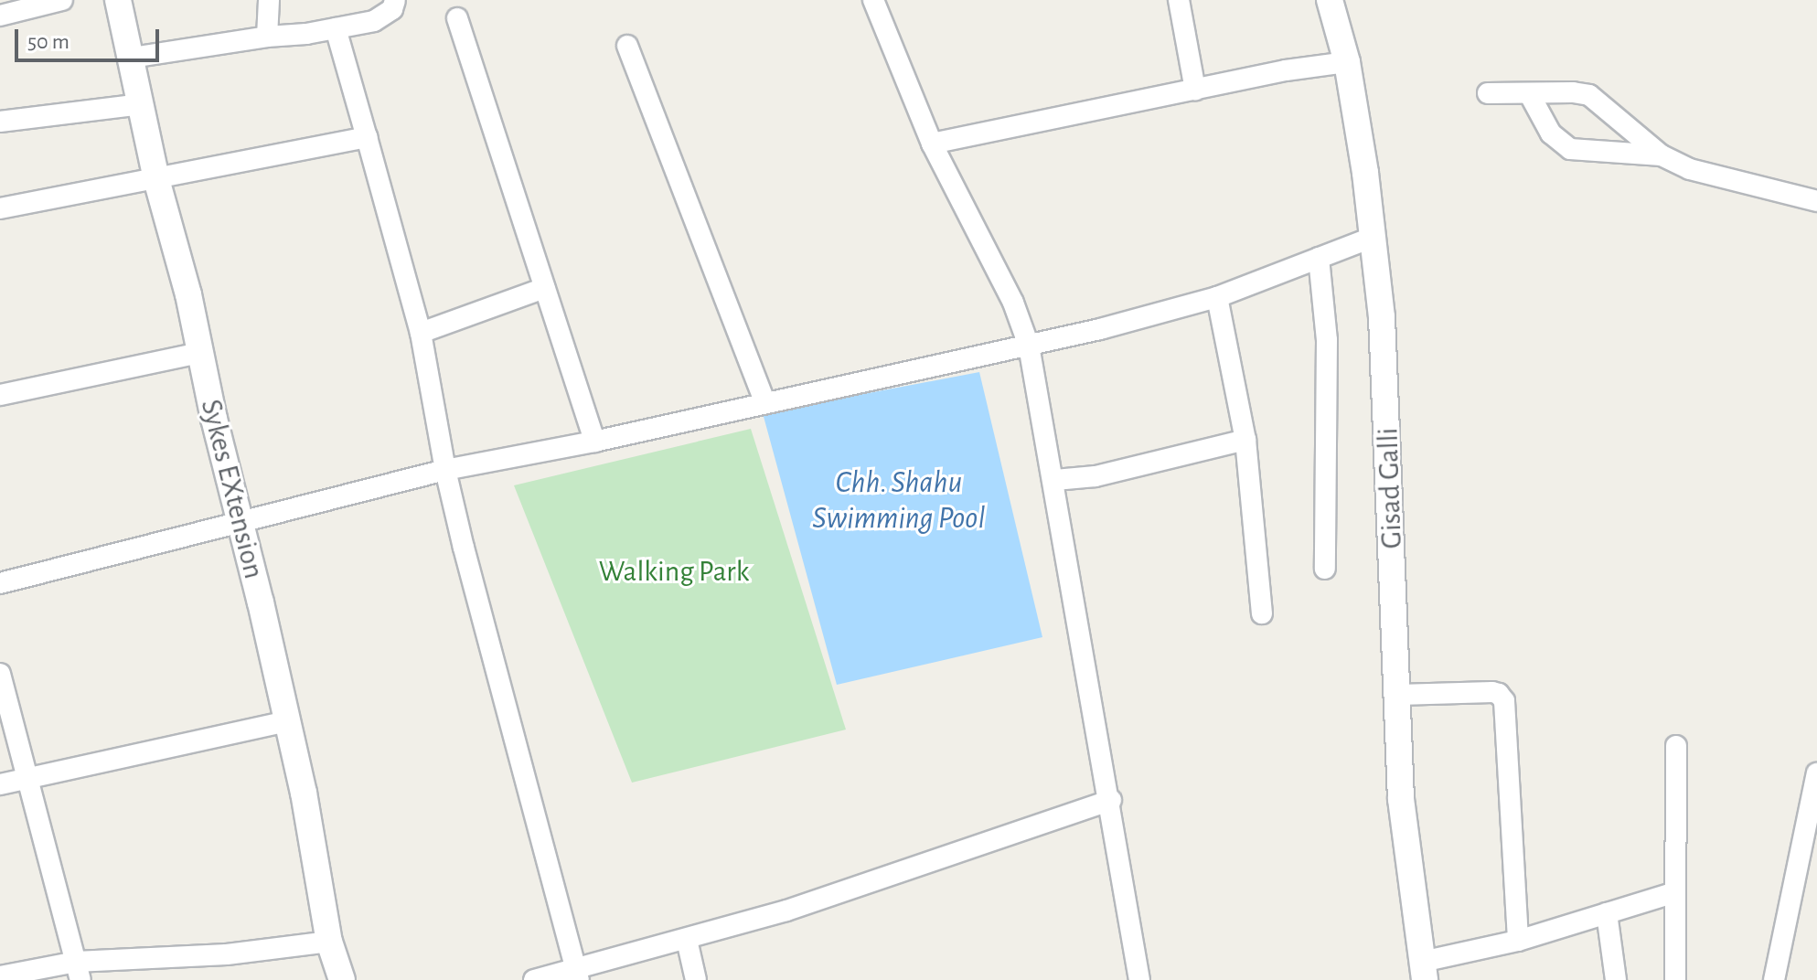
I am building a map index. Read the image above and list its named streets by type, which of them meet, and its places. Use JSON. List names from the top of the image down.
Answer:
{
  "streets": {
    "street": ["Gisad Galli", "Sykes EXtension"]
  },
  "water": ["Chh. Shahu Swimming Pool"],
  "parks": ["Walking Park"],
  "scale_bar": "50 m"
}
